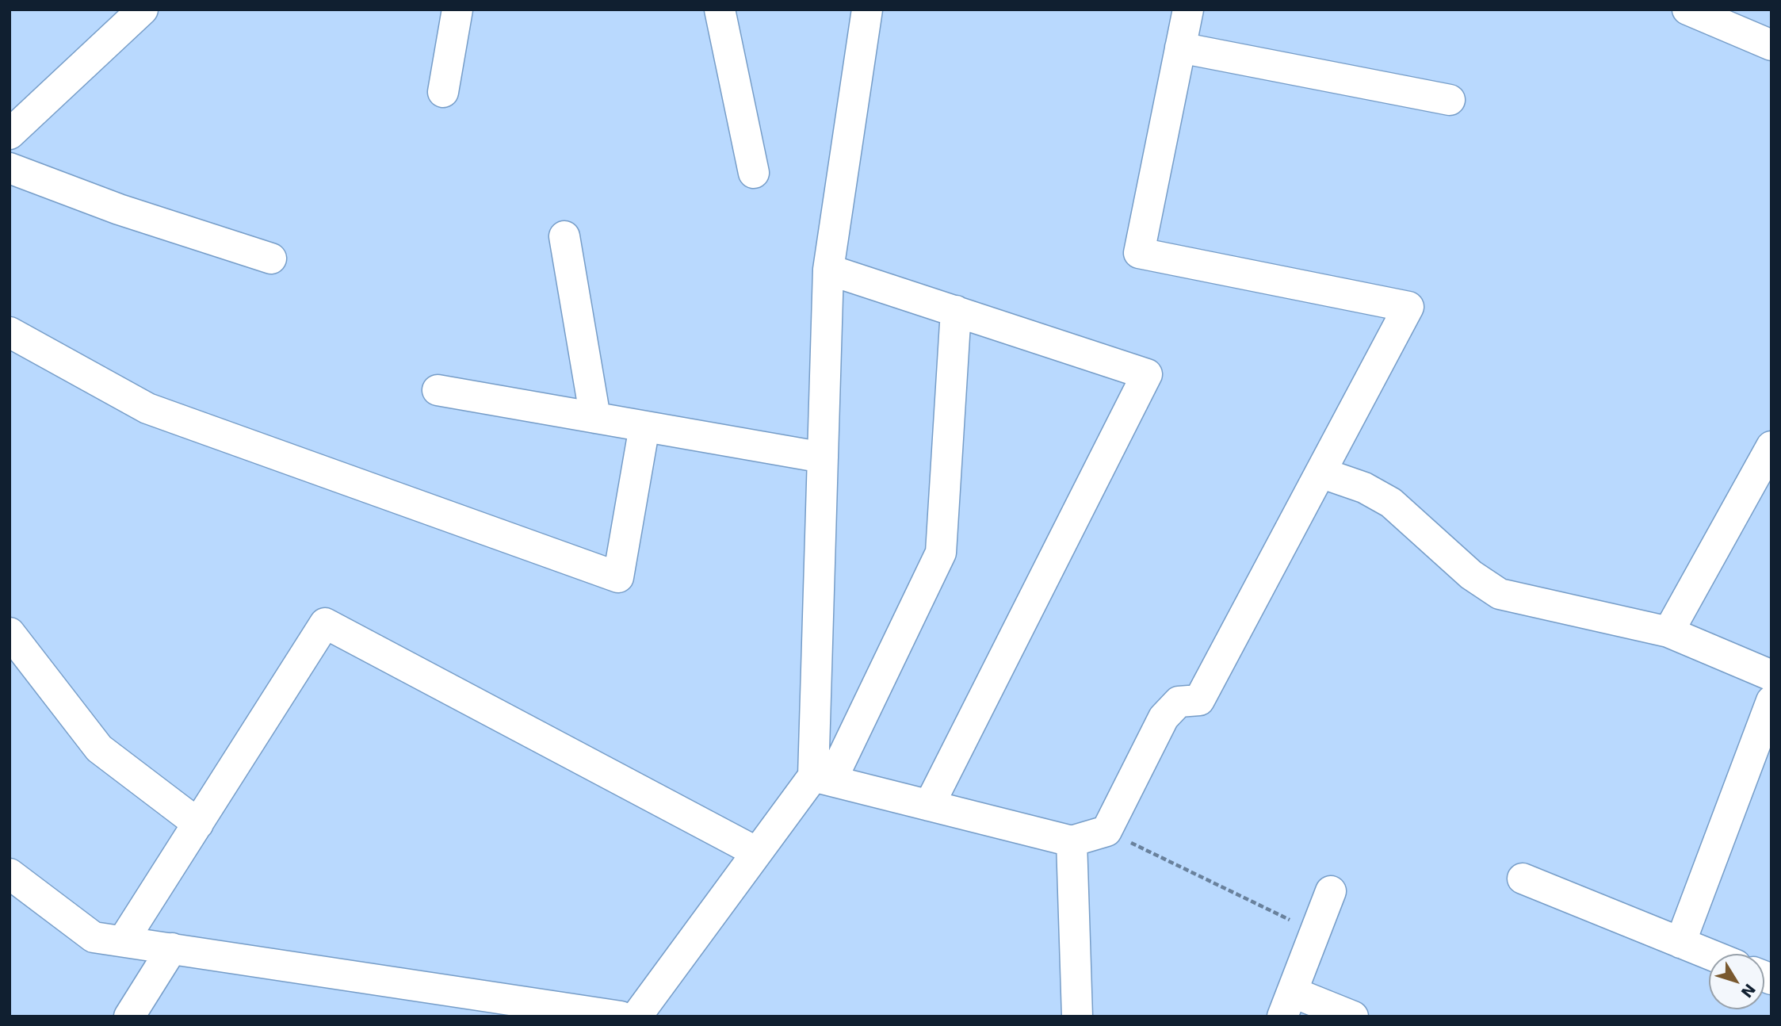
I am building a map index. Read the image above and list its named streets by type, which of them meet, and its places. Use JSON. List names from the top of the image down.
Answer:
{
  "north": "bottom right"
}
